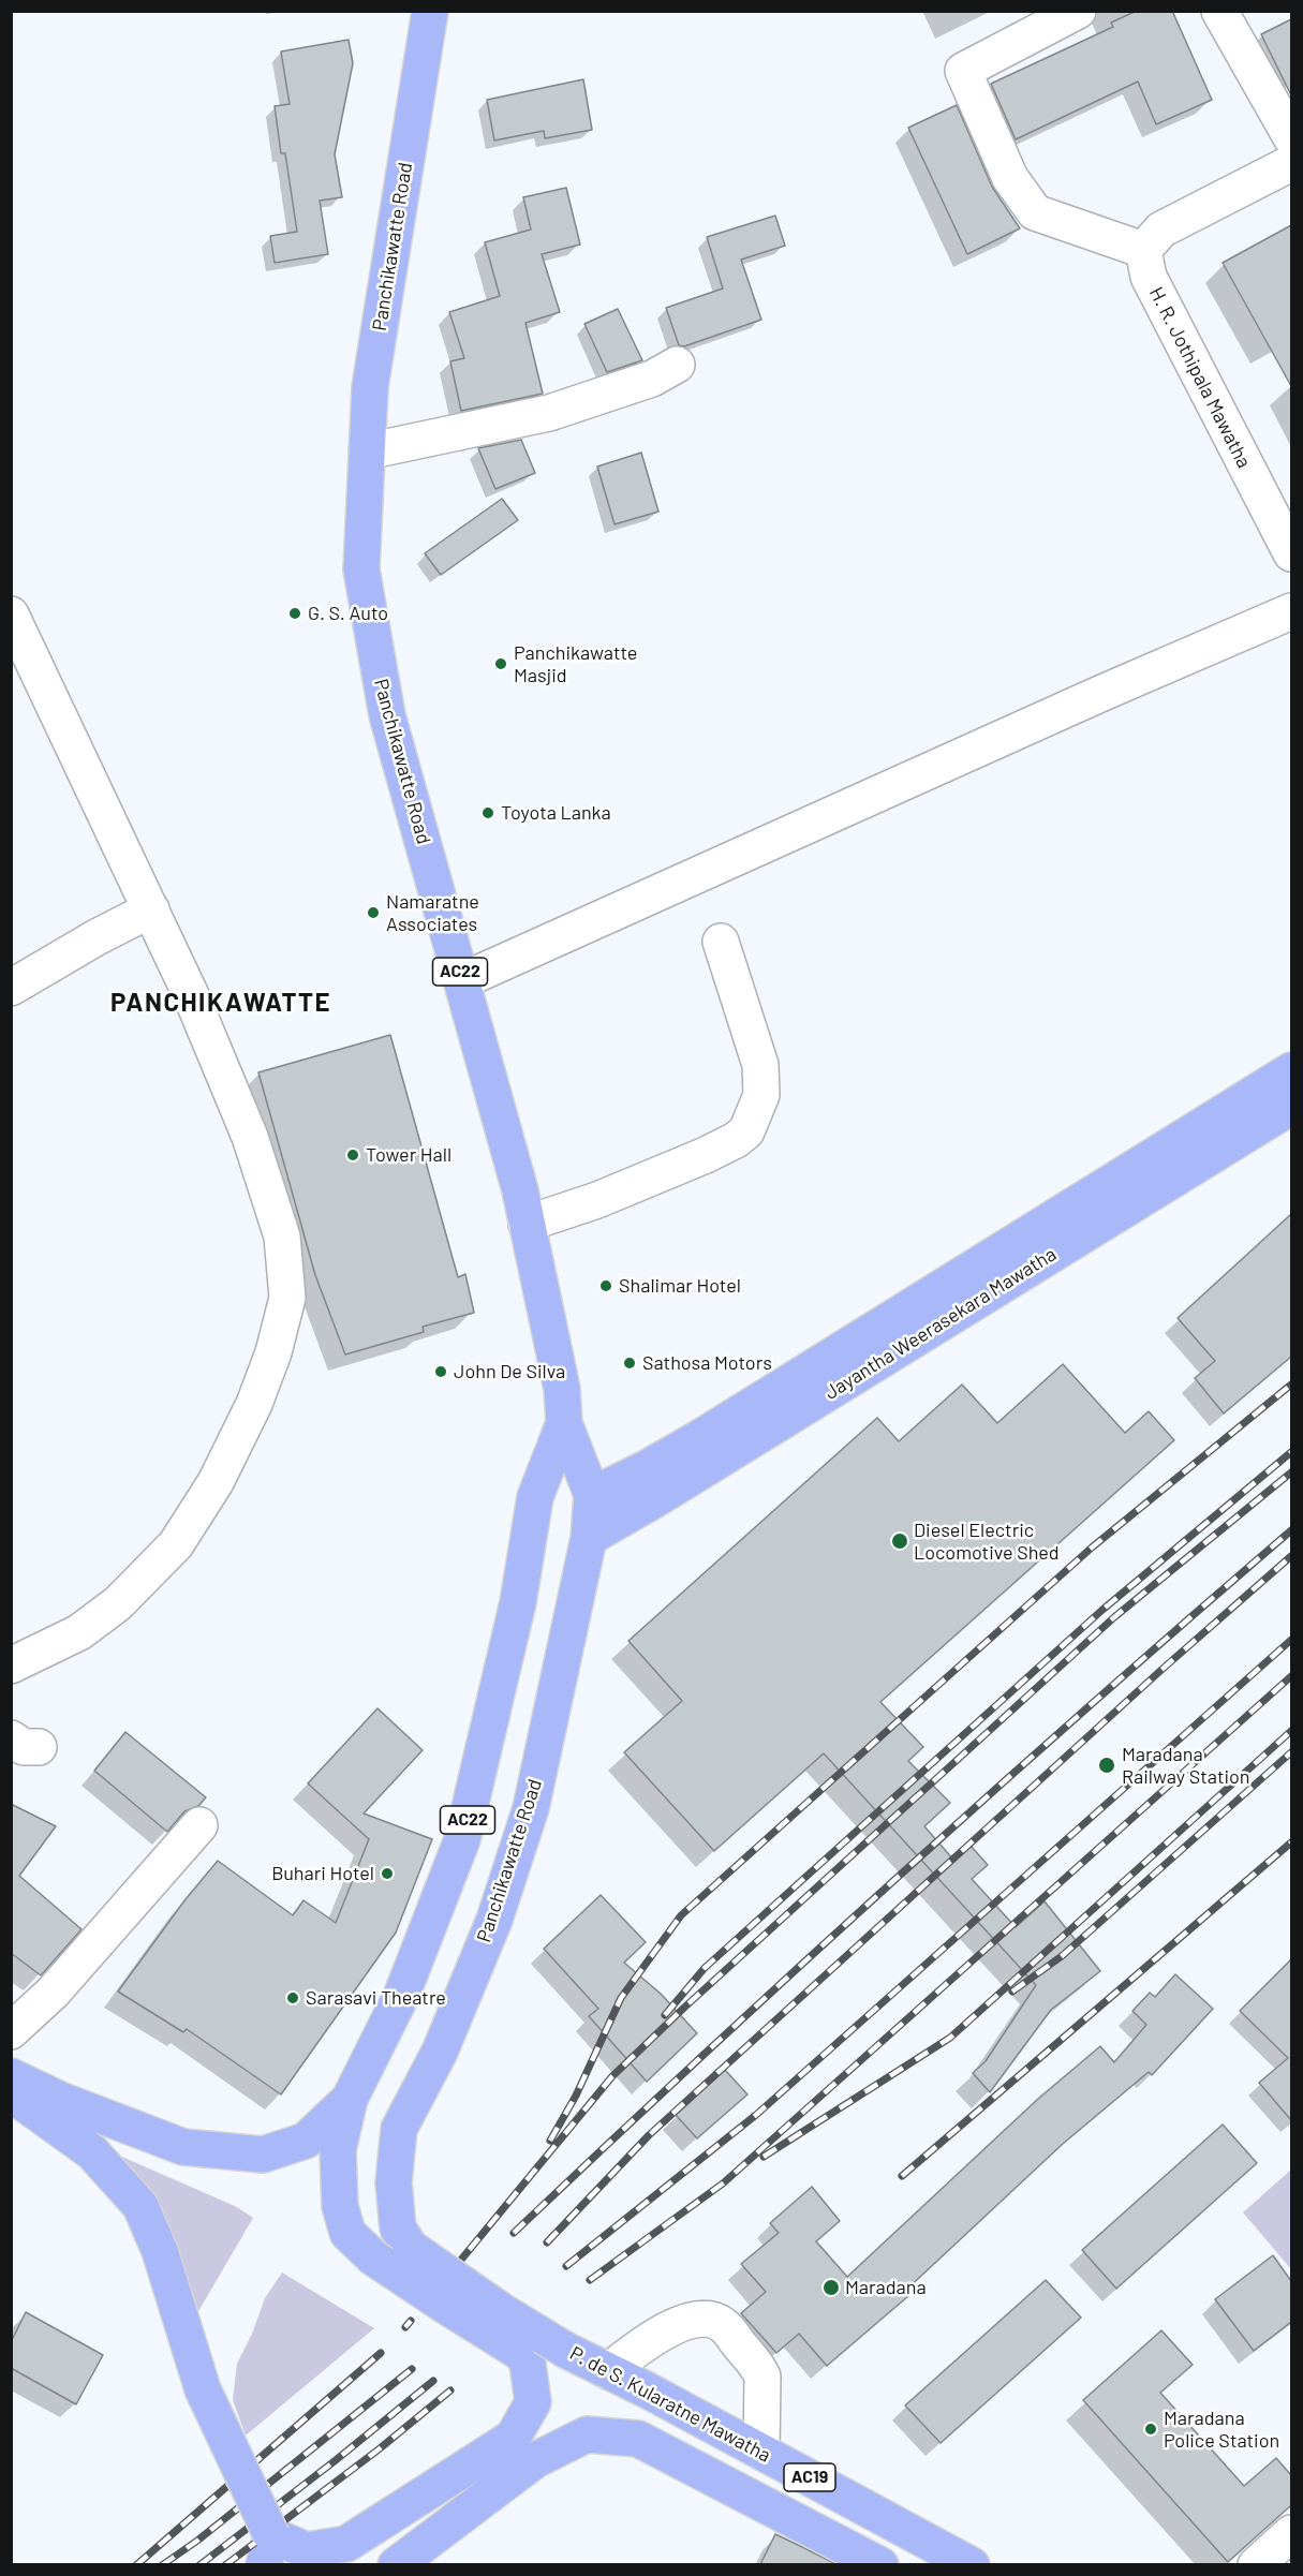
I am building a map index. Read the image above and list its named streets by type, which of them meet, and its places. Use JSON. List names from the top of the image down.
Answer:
{
  "streets": {
    "main road": [
      "Panchikawatte Road",
      "AC22",
      "Jayantha Weerasekara Mawatha",
      "P. de S. Kularatne Mawatha",
      "AC19"
    ],
    "street": ["H. R. Jothipala Mawatha"]
  },
  "crossings": [
    ["Panchikawatte Road", "Jayantha Weerasekara Mawatha"],
    ["Panchikawatte Road", "P. de S. Kularatne Mawatha"],
    ["Panchikawatte Road", "AC19"]
  ],
  "districts": ["PANCHIKAWATTE"],
  "places": [
    "G. S. Auto",
    "Panchikawatte Masjid",
    "Toyota Lanka",
    "Namaratne Associates",
    "Tower Hall",
    "Shalimar Hotel",
    "Sathosa Motors",
    "John De Silva",
    "Diesel Electric Locomotive Shed",
    "Maradana Railway Station",
    "Buhari Hotel",
    "Sarasavi Theatre",
    "Maradana",
    "Maradana Police Station"
  ]
}
